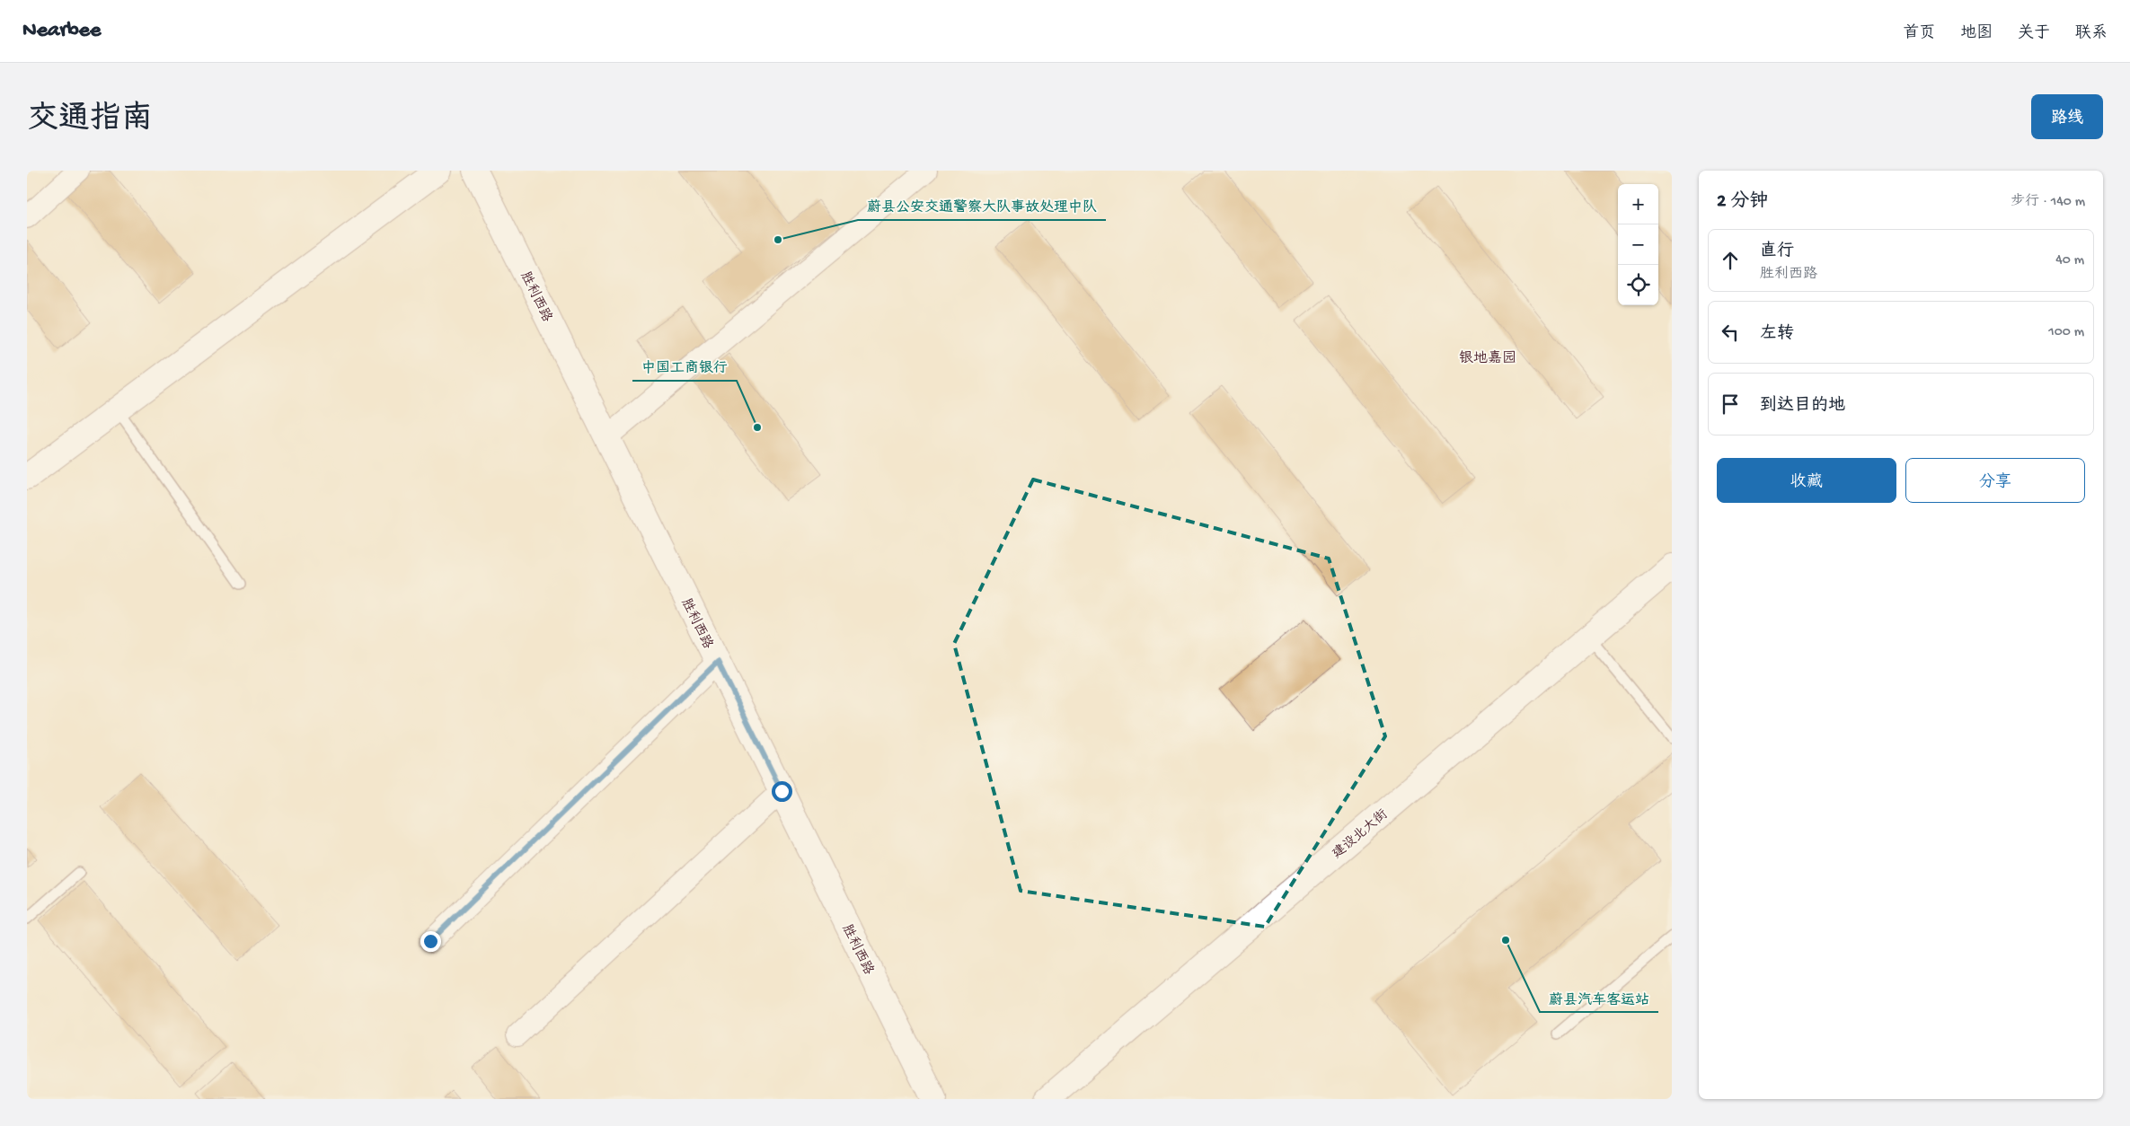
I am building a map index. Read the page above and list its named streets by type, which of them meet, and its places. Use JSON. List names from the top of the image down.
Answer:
{
  "streets": {
    "main road": ["胜利西路", "建设北大街"]
  },
  "districts": ["银地嘉园"],
  "places": ["蔚县公安交通警察大队事故处理中队", "中国工商银行", "蔚县汽车客运站"],
  "page": {
    "header": "Nearbee",
    "nav": [
      "首页",
      "地图",
      "关于",
      "联系"
    ],
    "title": "交通指南",
    "buttons": [
      "路线",
      ["收藏", "分享"]
    ],
    "heading": ["2 分钟", "步行 · 140 m"],
    "map_buttons": ["+", "−"],
    "list": [
      ["直行", "胜利西路", "40 m"],
      ["左转", "100 m"],
      "到达目的地"
    ]
  }
}
